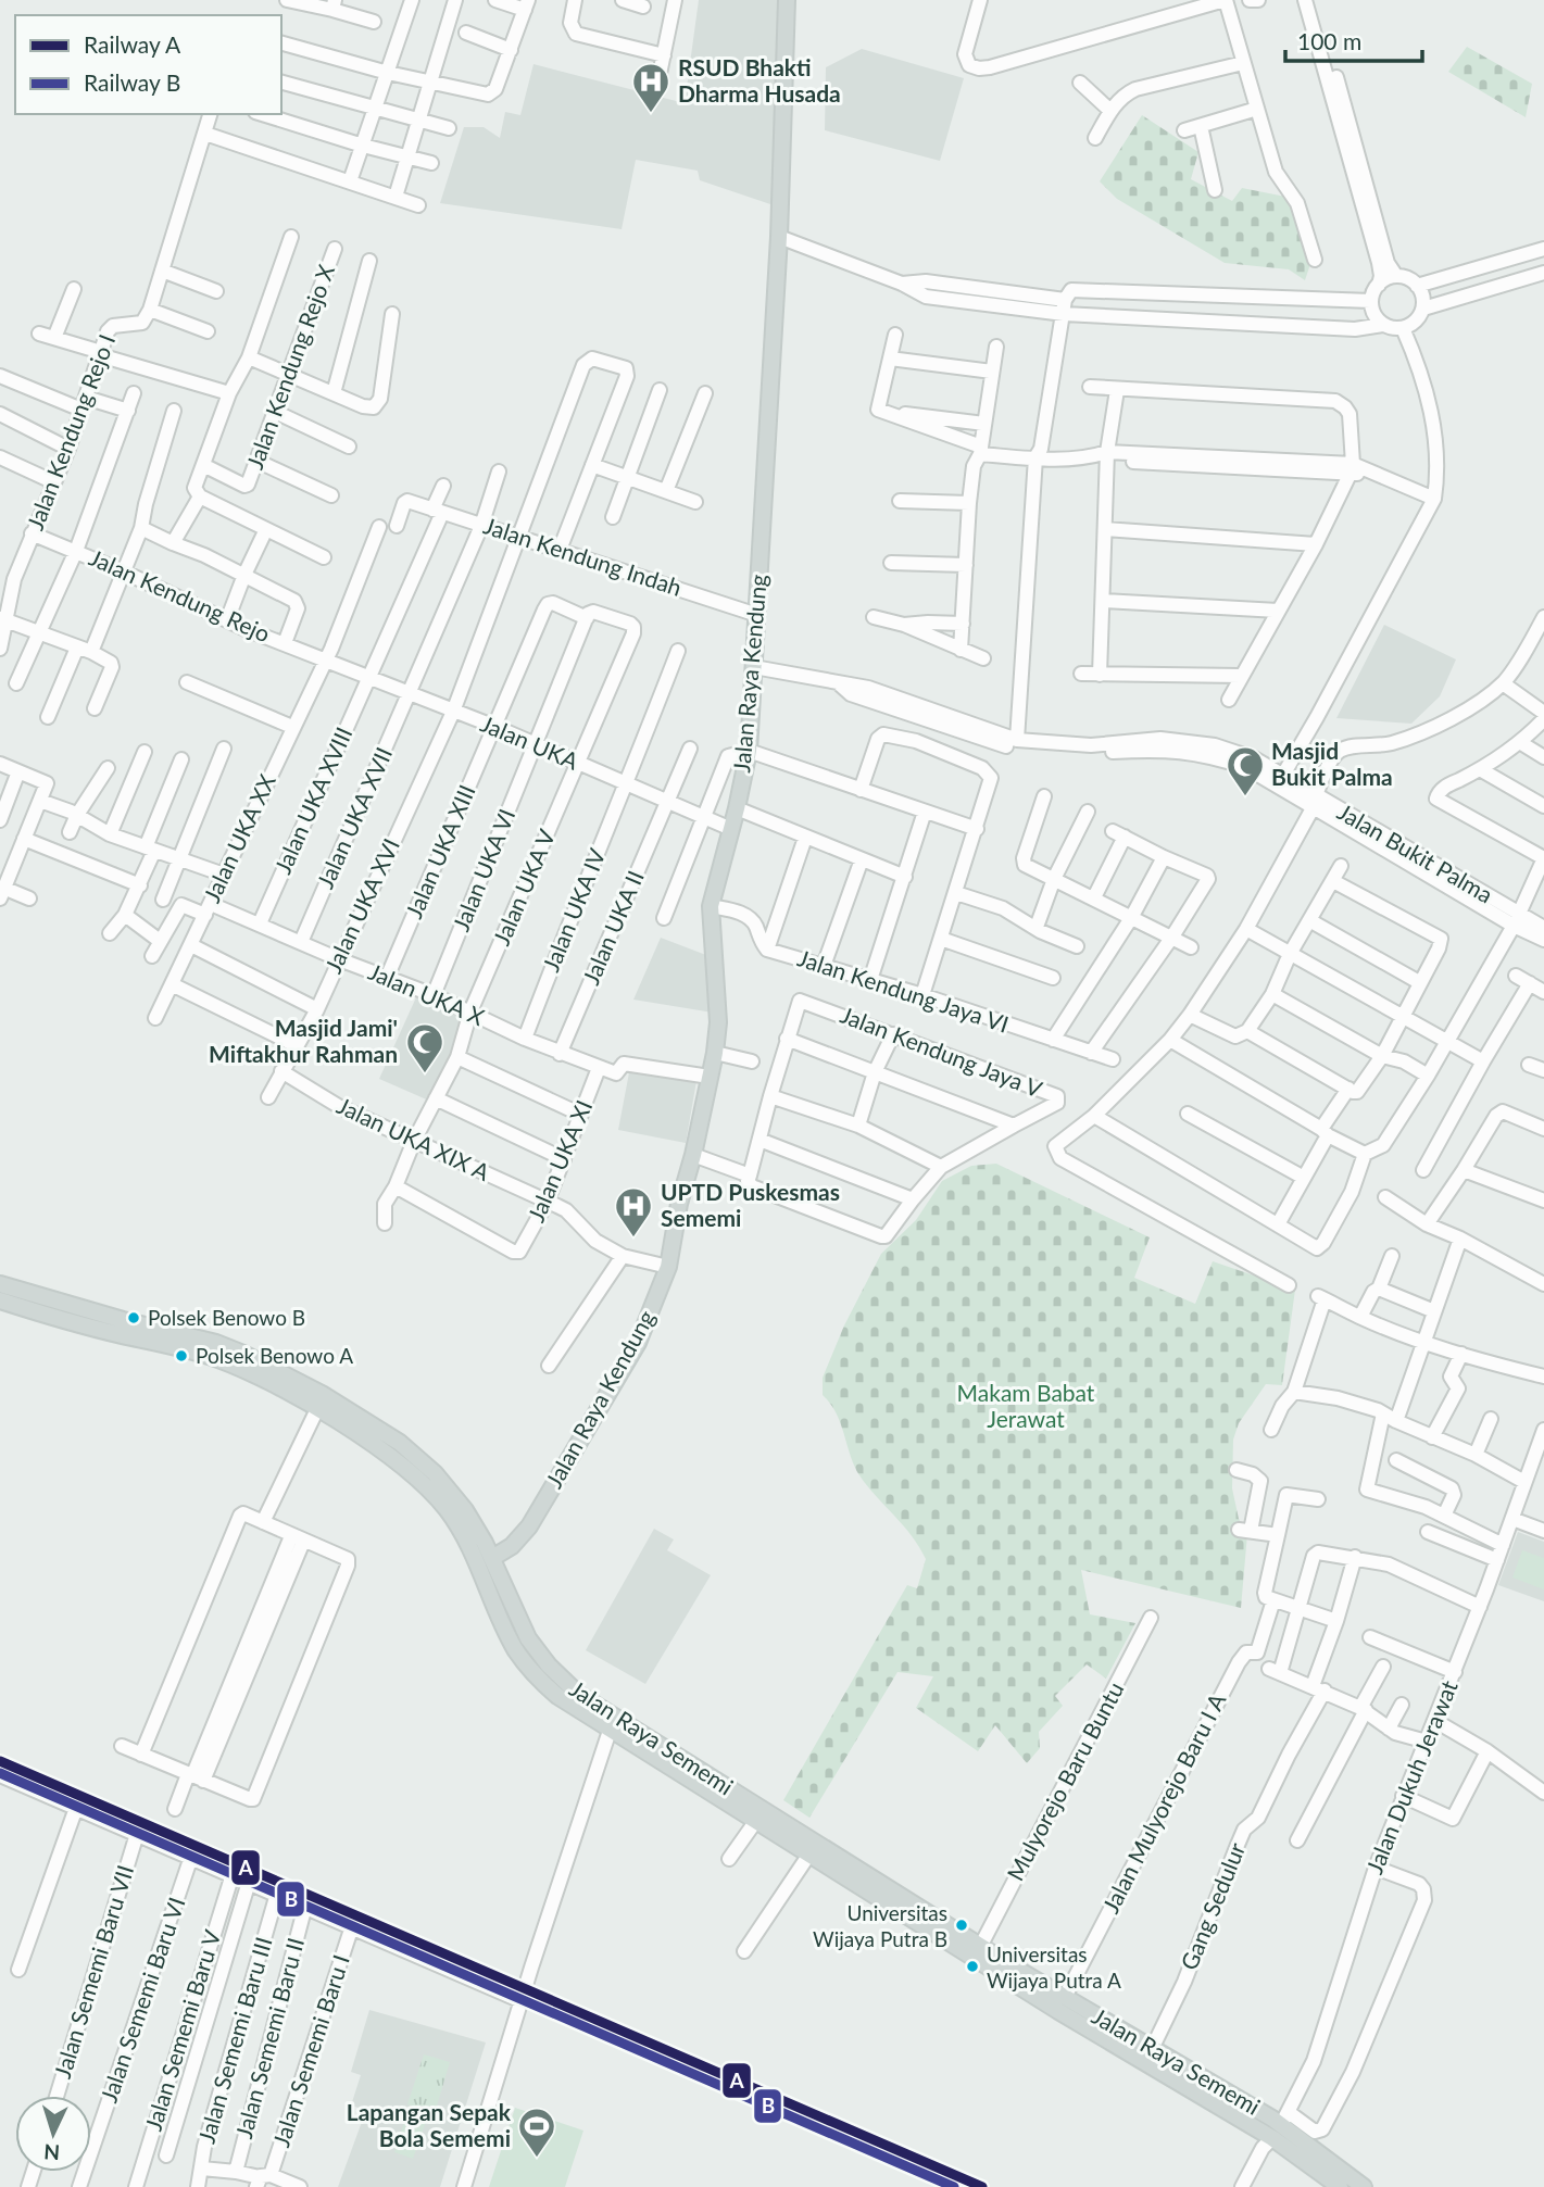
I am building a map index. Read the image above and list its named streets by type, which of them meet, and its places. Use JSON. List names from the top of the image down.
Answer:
{
  "streets": {
    "main road": ["Jalan Raya Kendung", "Jalan Raya Sememi"],
    "street": [
      "Jalan Kendung Rejo X",
      "Jalan Kendung Rejo I",
      "Jalan Kendung Indah",
      "Jalan Kendung Rejo",
      "Jalan UKA",
      "Jalan UKA XVIII",
      "Jalan UKA XVII",
      "Jalan UKA XX",
      "Jalan UKA XIII",
      "Jalan Bukit Palma",
      "Jalan UKA VI",
      "Jalan UKA V",
      "Jalan UKA XVI",
      "Jalan UKA IV",
      "Jalan UKA II",
      "Jalan Kendung Jaya VI",
      "Jalan UKA X",
      "Jalan Kendung Jaya V",
      "Jalan UKA XIX A",
      "Jalan UKA XI",
      "Jalan Dukuh Jerawat",
      "Mulyorejo Baru Buntu",
      "Jalan Mulyorejo Baru I A",
      "Gang Sedulur",
      "Jalan Sememi Baru VII",
      "Jalan Sememi Baru VI",
      "Jalan Sememi Baru V",
      "Jalan Sememi Baru II",
      "Jalan Sememi Baru III",
      "Jalan Sememi Baru I"
    ]
  },
  "crossings": [
    ["Jalan Kendung Rejo I", "Jalan Kendung Rejo"],
    ["Jalan Kendung Indah", "Jalan Raya Kendung"],
    ["Jalan Kendung Indah", "Jalan UKA XVIII"],
    ["Jalan Kendung Indah", "Jalan UKA XVII"],
    ["Jalan Kendung Indah", "Jalan UKA XVI"],
    ["Jalan Kendung Rejo", "Jalan UKA"],
    ["Jalan Kendung Rejo", "Jalan UKA XX"],
    ["Jalan Raya Kendung", "Jalan UKA"],
    ["Jalan Raya Kendung", "Jalan Kendung Jaya VI"],
    ["Jalan Raya Kendung", "Jalan UKA XIX A"],
    ["Jalan Raya Kendung", "Jalan Raya Sememi"],
    ["Jalan UKA", "Jalan UKA XVIII"],
    ["Jalan UKA", "Jalan UKA XVII"],
    ["Jalan UKA", "Jalan UKA XX"],
    ["Jalan UKA", "Jalan UKA XIII"],
    ["Jalan UKA", "Jalan UKA VI"],
    ["Jalan UKA", "Jalan UKA V"],
    ["Jalan UKA", "Jalan UKA XVI"],
    ["Jalan UKA", "Jalan UKA IV"],
    ["Jalan UKA", "Jalan UKA II"],
    ["Jalan UKA XVIII", "Jalan UKA X"],
    ["Jalan UKA XVII", "Jalan UKA X"],
    ["Jalan UKA XX", "Jalan UKA X"],
    ["Jalan UKA XIII", "Jalan UKA VI"],
    ["Jalan UKA XIII", "Jalan UKA V"],
    ["Jalan UKA XIII", "Jalan UKA X"],
    ["Jalan UKA VI", "Jalan UKA V"],
    ["Jalan UKA VI", "Jalan UKA X"],
    ["Jalan UKA V", "Jalan UKA X"],
    ["Jalan UKA V", "Jalan UKA XIX A"],
    ["Jalan UKA V", "Jalan UKA XI"],
    ["Jalan UKA XVI", "Jalan UKA X"],
    ["Jalan UKA XVI", "Jalan UKA XIX A"],
    ["Jalan UKA IV", "Jalan UKA X"],
    ["Jalan UKA II", "Jalan UKA X"],
    ["Jalan UKA X", "Jalan UKA XI"],
    ["Jalan UKA XIX A", "Jalan UKA XI"],
    ["Jalan Raya Sememi", "Jalan Dukuh Jerawat"],
    ["Jalan Raya Sememi", "Mulyorejo Baru Buntu"],
    ["Jalan Raya Sememi", "Jalan Mulyorejo Baru I A"],
    ["Jalan Raya Sememi", "Gang Sedulur"]
  ],
  "parks": ["Makam Babat Jerawat"],
  "places": {
    "hospital": ["RSUD Bhakti Dharma Husada", "UPTD Puskesmas Sememi"],
    "mosque": ["Masjid Bukit Palma", "Masjid Jami' Miftakhur Rahman"],
    "other": [
      "Polsek Benowo B",
      "Polsek Benowo A",
      "Universitas Wijaya Putra B",
      "Universitas Wijaya Putra A"
    ],
    "sports": ["Lapangan Sepak Bola Sememi"]
  },
  "lines": ["rail line A", "rail line B"],
  "legend": ["Railway A", "Railway B"],
  "scale_bar": "100 m",
  "north": "bottom"
}
